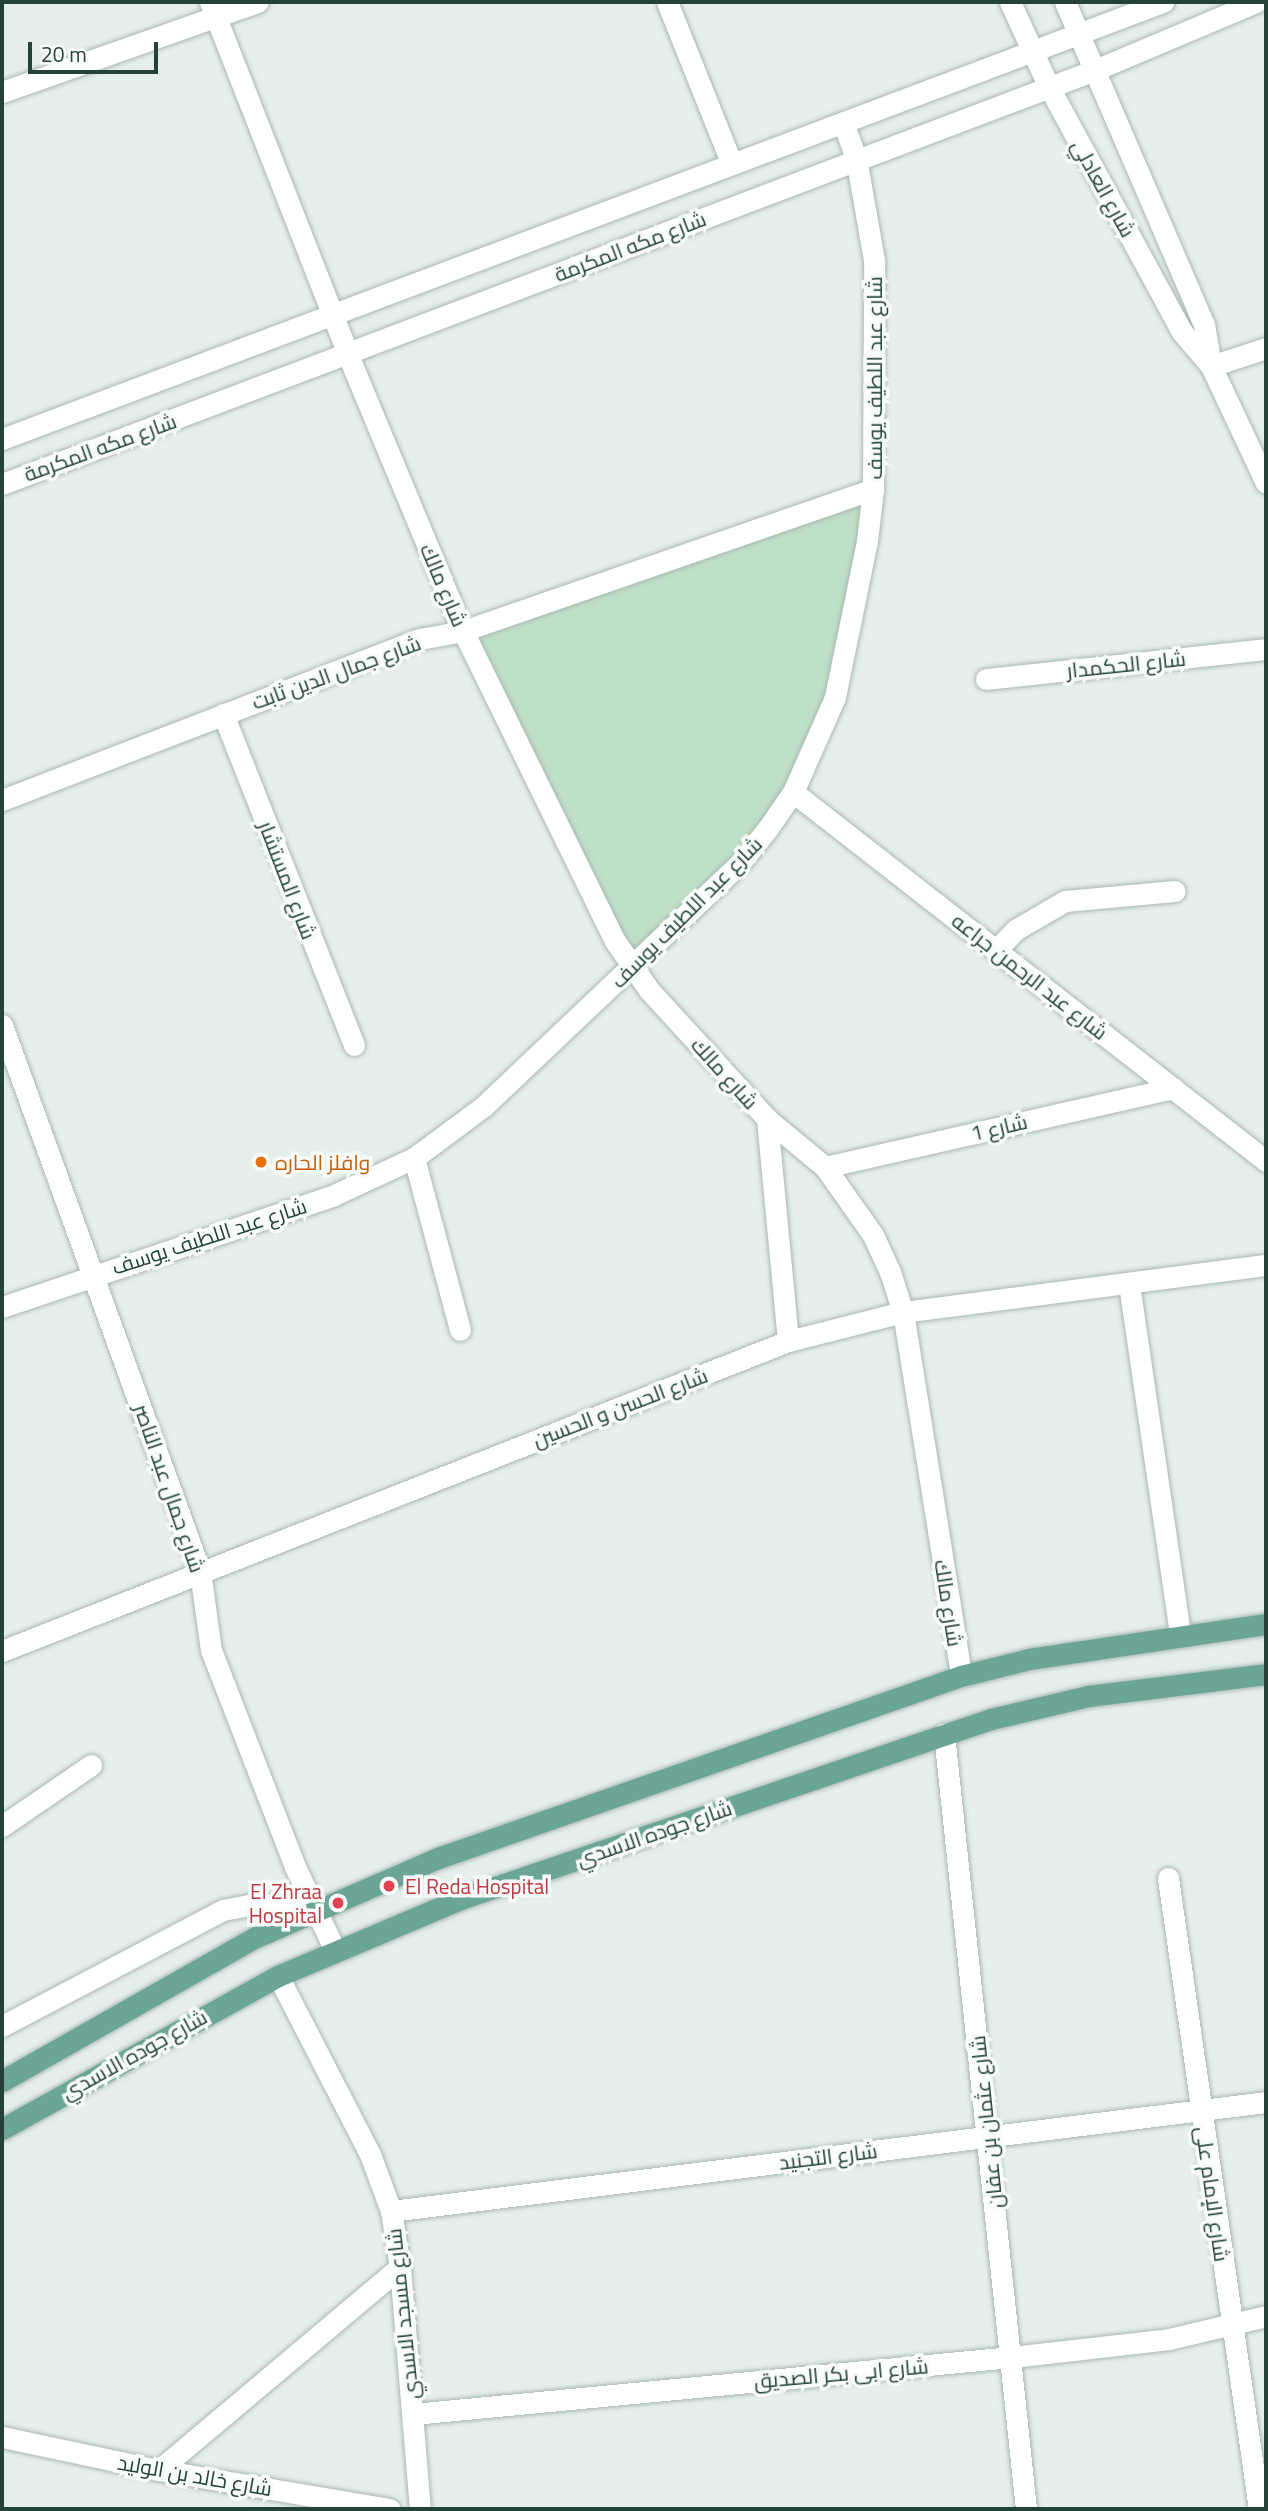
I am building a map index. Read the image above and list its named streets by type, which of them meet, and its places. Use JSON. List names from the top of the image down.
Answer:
{
  "streets": {
    "main road": ["شارع جوده الاسدي"],
    "street": [
      "شارع العادلي",
      "شارع مكه المكرمة",
      "شارع عبد اللطيف يوسف",
      "شارع مالك",
      "شارع الحكمدار",
      "شارع جمال الدين ثابت",
      "شارع المستشار",
      "شارع عبد الرحمن جراعه",
      "شارع 1",
      "شارع الحسن و الحسين",
      "شارع جمال عبد الناصر",
      "شارع عثمان بن عفان",
      "شارع التجنيد",
      "شارع الإمام على",
      "شارع مسجد الاسدي",
      "شارع ابى بكر الصديق",
      "شارع خالد بن الوليد"
    ]
  },
  "crossings": [
    ["شارع العادلي", "شارع مكه المكرمة"],
    ["شارع مكه المكرمة", "شارع عبد اللطيف يوسف"],
    ["شارع مكه المكرمة", "شارع مالك"],
    ["شارع عبد اللطيف يوسف", "شارع مالك"],
    ["شارع عبد اللطيف يوسف", "شارع جمال الدين ثابت"],
    ["شارع عبد اللطيف يوسف", "شارع عبد الرحمن جراعه"],
    ["شارع عبد اللطيف يوسف", "شارع جمال عبد الناصر"],
    ["شارع مالك", "شارع جمال الدين ثابت"],
    ["شارع مالك", "شارع 1"],
    ["شارع مالك", "شارع الحسن و الحسين"],
    ["شارع مالك", "شارع جوده الاسدي"],
    ["شارع جمال الدين ثابت", "شارع المستشار"],
    ["شارع عبد الرحمن جراعه", "شارع 1"],
    ["شارع الحسن و الحسين", "شارع جمال عبد الناصر"],
    ["شارع جمال عبد الناصر", "شارع جوده الاسدي"],
    ["شارع جوده الاسدي", "شارع عثمان بن عفان"],
    ["شارع جوده الاسدي", "شارع مسجد الاسدي"],
    ["شارع عثمان بن عفان", "شارع التجنيد"],
    ["شارع عثمان بن عفان", "شارع ابى بكر الصديق"],
    ["شارع التجنيد", "شارع الإمام على"],
    ["شارع التجنيد", "شارع مسجد الاسدي"],
    ["شارع الإمام على", "شارع ابى بكر الصديق"],
    ["شارع مسجد الاسدي", "شارع ابى بكر الصديق"]
  ],
  "places": ["وافلز الحاره", "El Reda Hospital", "El Zhraa Hospital"],
  "scale_bar": "20 m"
}
